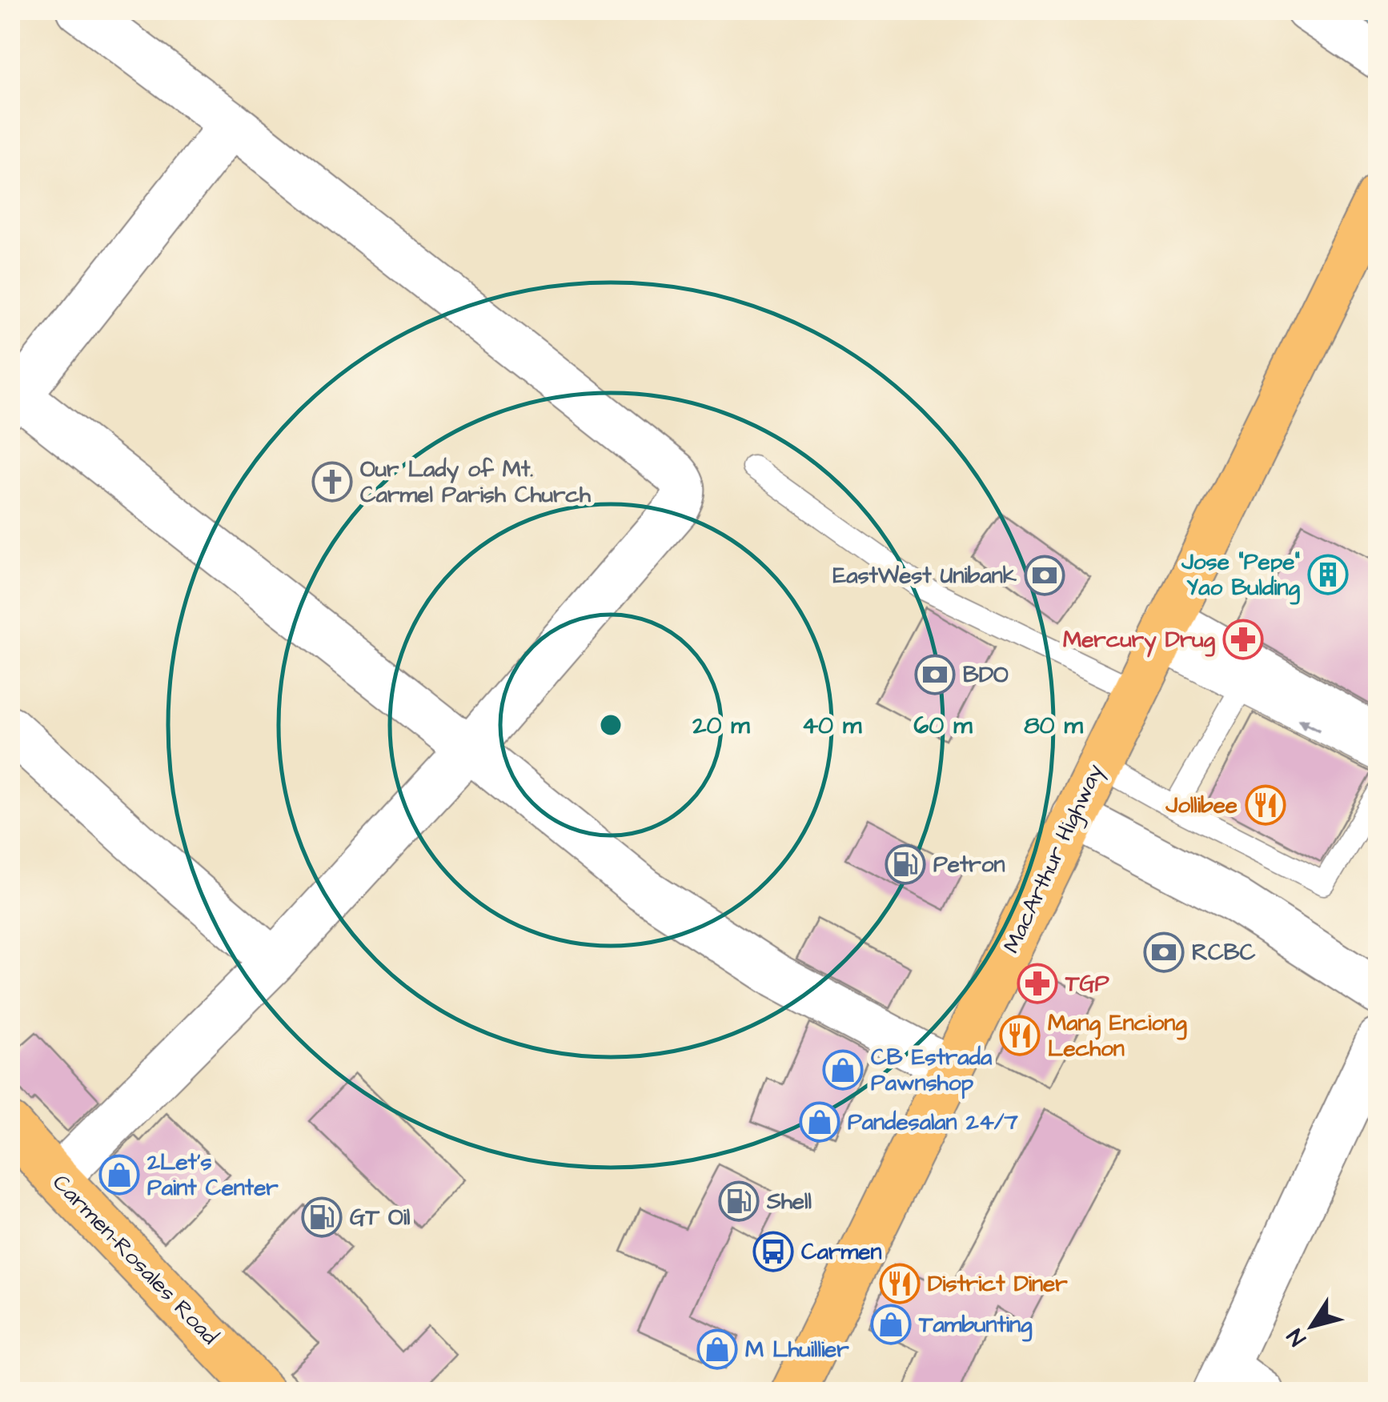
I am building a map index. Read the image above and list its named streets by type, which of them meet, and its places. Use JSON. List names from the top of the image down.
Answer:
{
  "streets": {
    "highway": ["MacArthur Highway", "Carmen-Rosales Road"]
  },
  "places": {
    "church": ["Our Lady of Mt. Carmel Parish Church"],
    "building": ["Jose \"Pepe\" Yao Bulding"],
    "bank": ["EastWest Unibank", "BDO", "RCBC"],
    "pharmacy": ["Mercury Drug", "TGP"],
    "restaurant": ["Jollibee", "Mang Enciong Lechon", "District Diner"],
    "fuel station": ["Petron", "Shell", "GT Oil"],
    "shop": [
      "CB Estrada Pawnshop",
      "Pandesalan 24/7",
      "2Let's Paint Center",
      "Tambunting",
      "M Lhuillier"
    ],
    "bus stop": ["Carmen"]
  },
  "north": "bottom left",
  "rings": [
    "20 m",
    "40 m",
    "60 m",
    "80 m"
  ]
}
